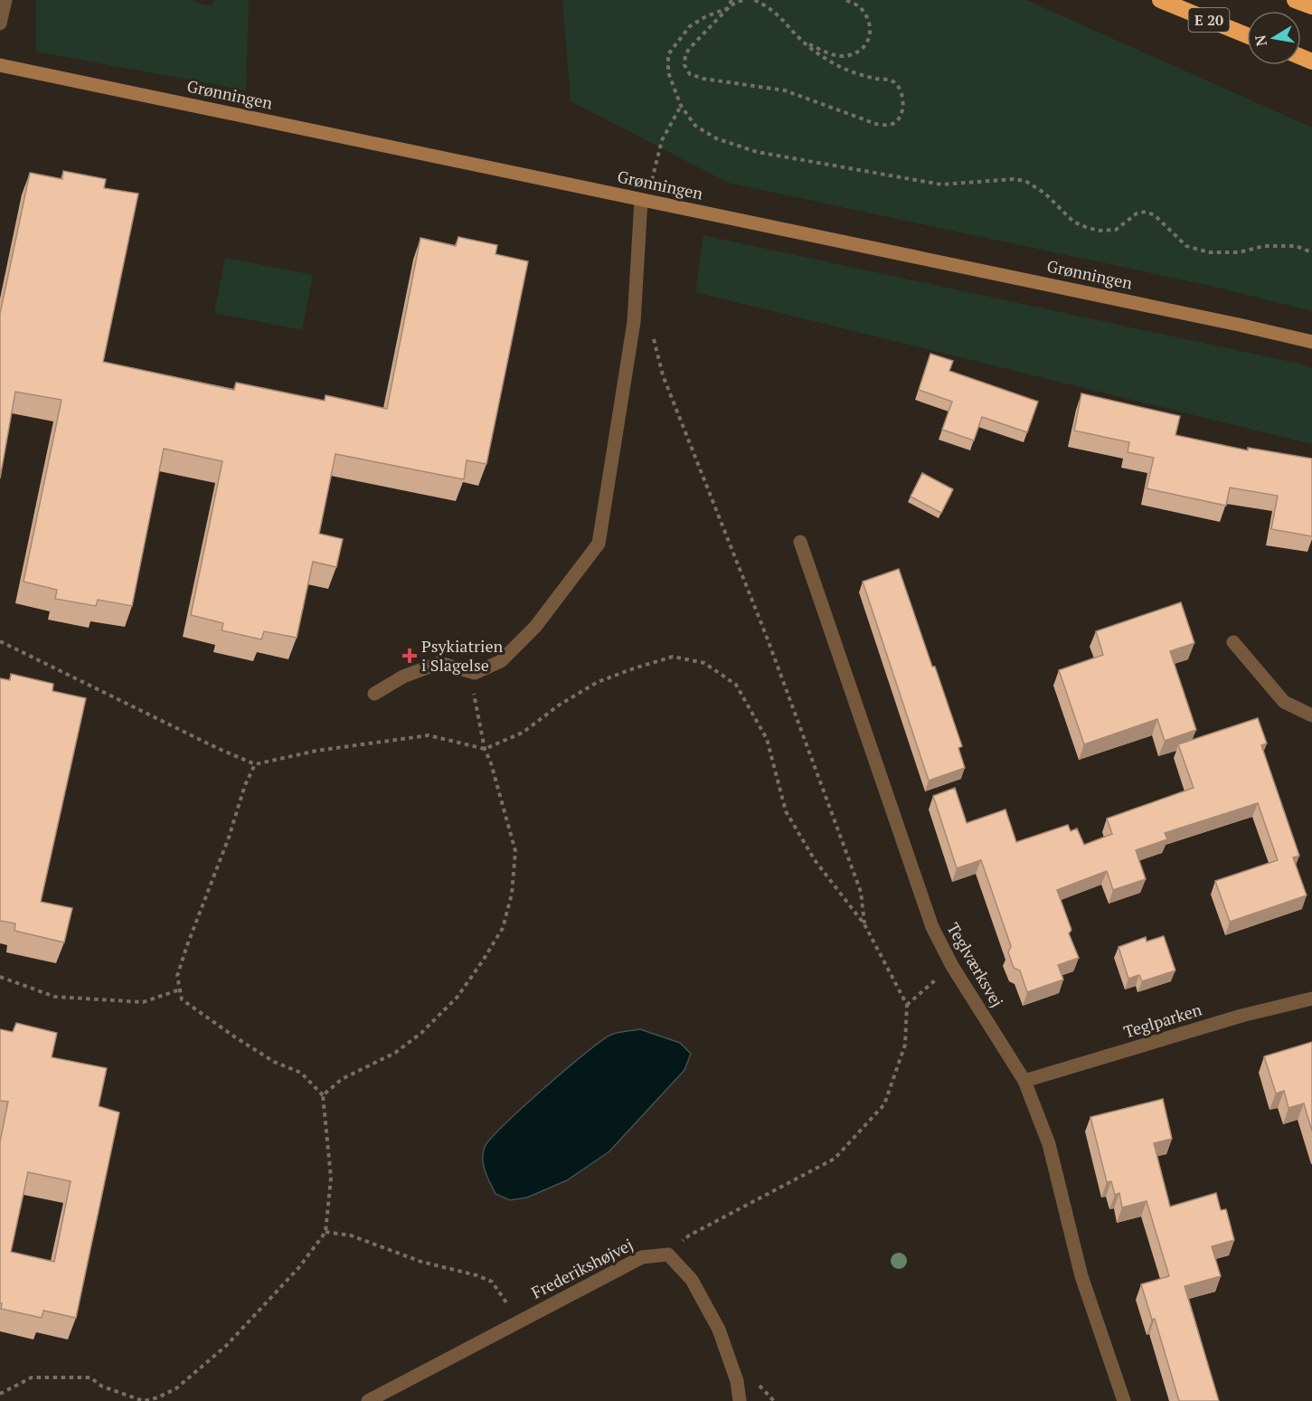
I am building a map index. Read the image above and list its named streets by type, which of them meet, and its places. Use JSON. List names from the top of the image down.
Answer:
{
  "streets": {
    "highway": ["E 20"],
    "main road": ["Grønningen"],
    "street": ["Teglværksvej", "Teglparken", "Frederikshøjvej"]
  },
  "crossings": [
    ["Teglværksvej", "Teglparken"]
  ],
  "places": {
    "health": ["Psykiatrien i Slagelse"]
  },
  "north": "left"
}
